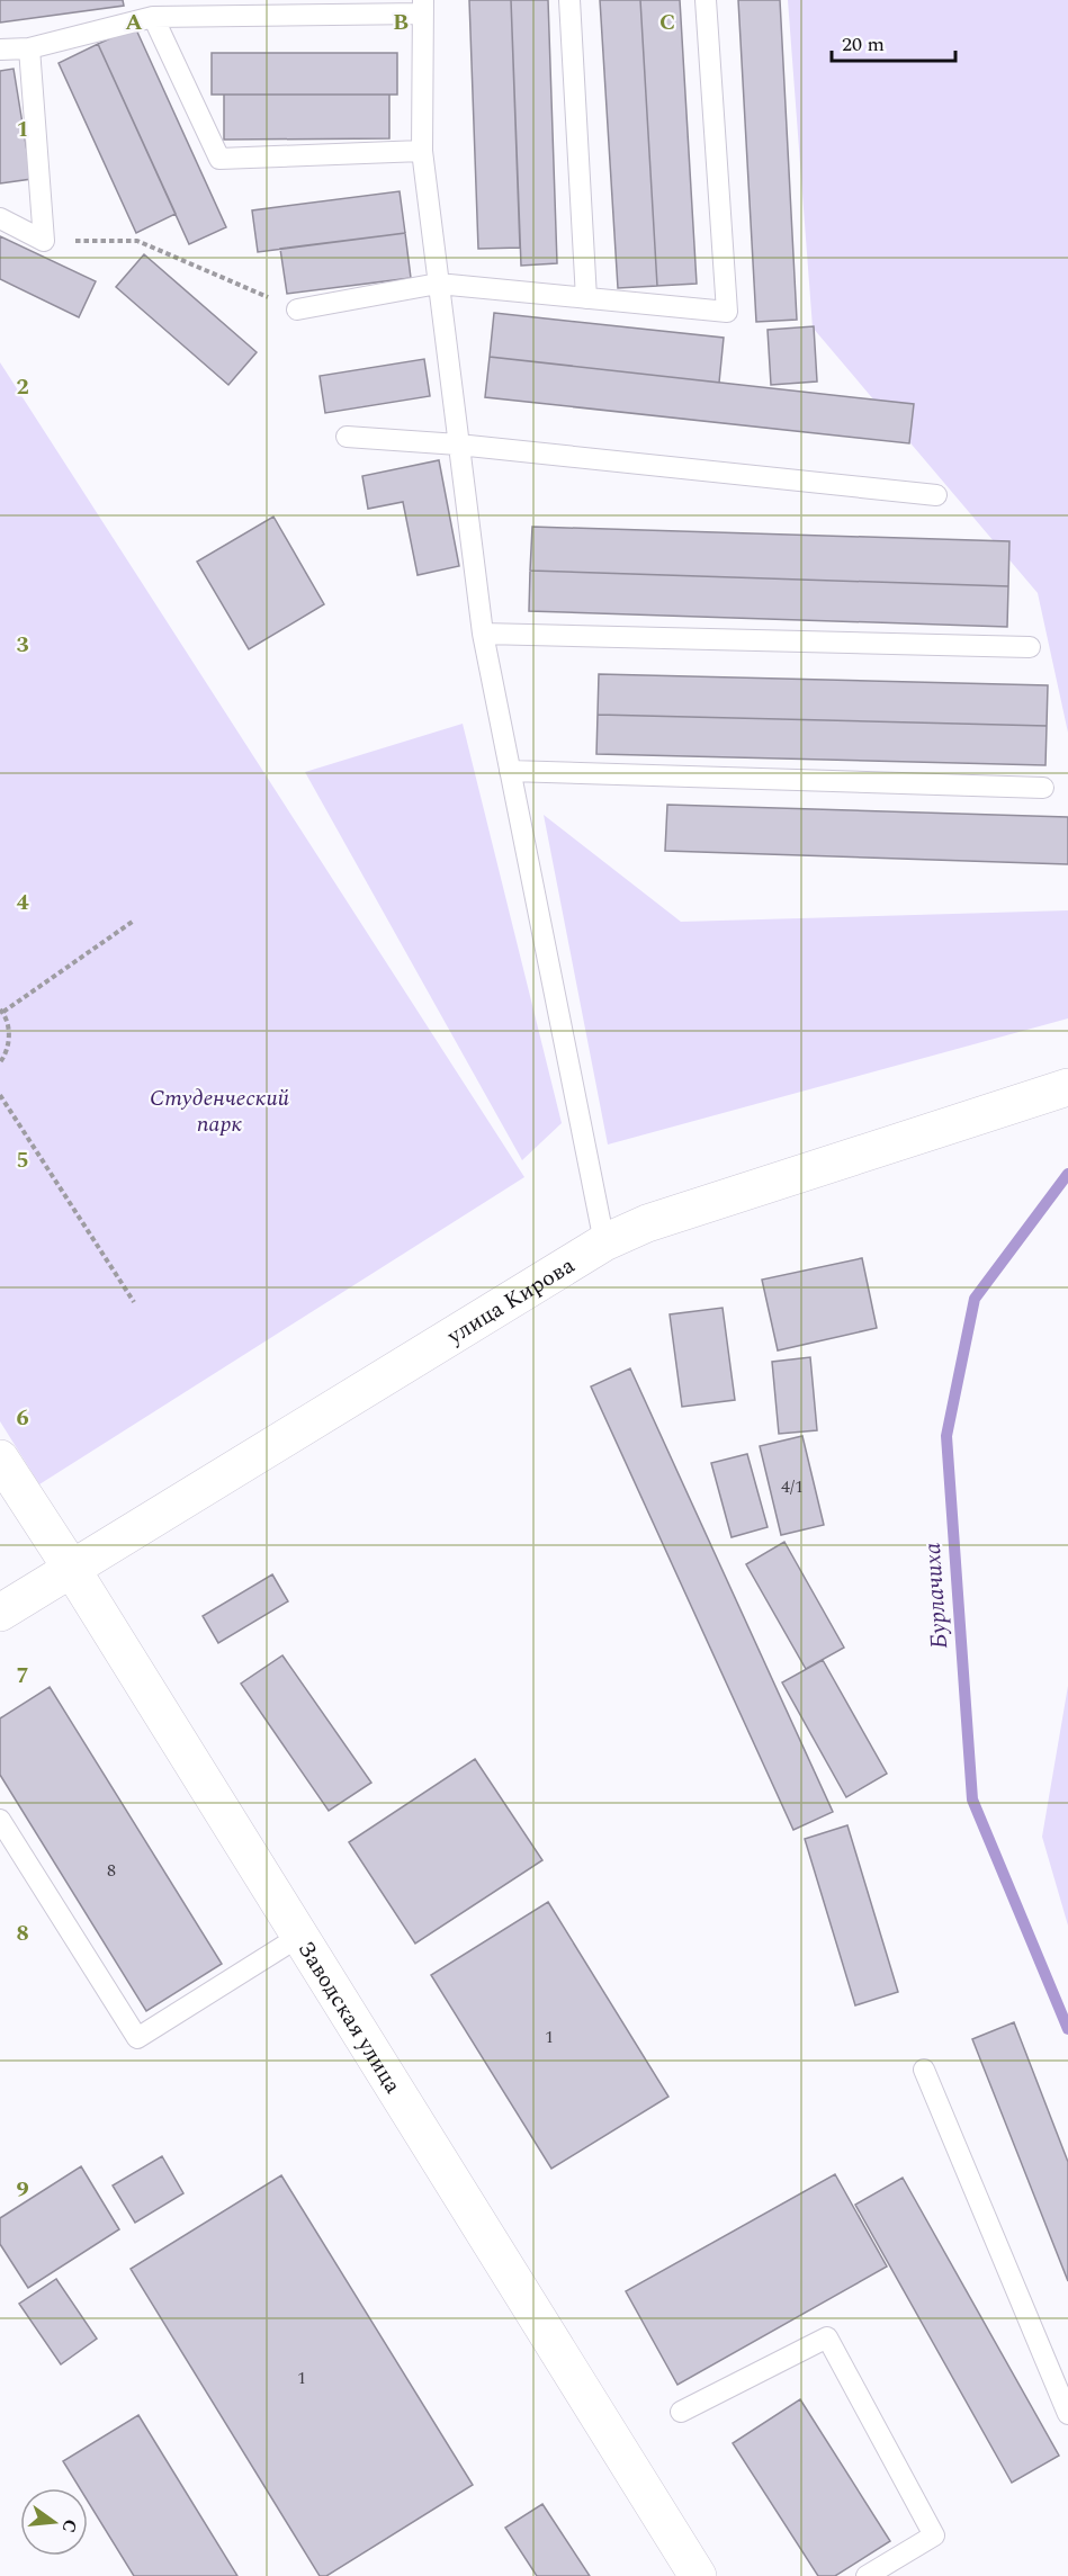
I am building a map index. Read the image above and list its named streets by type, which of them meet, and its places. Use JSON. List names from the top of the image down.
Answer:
{
  "streets": {
    "street": ["улица Кирова", "Заводская улица"]
  },
  "crossings": [
    ["улица Кирова", "Заводская улица"]
  ],
  "water": ["Бурлачиха"],
  "parks": ["Студенческий парк"],
  "house_numbers": [
    "4/1",
    "8",
    "1",
    "1"
  ],
  "scale_bar": "20 m",
  "north": "right",
  "grid": {
    "columns": ["A", "B", "C"],
    "rows": [
      "1",
      "2",
      "3",
      "4",
      "5",
      "6",
      "7",
      "8",
      "9"
    ]
  }
}
